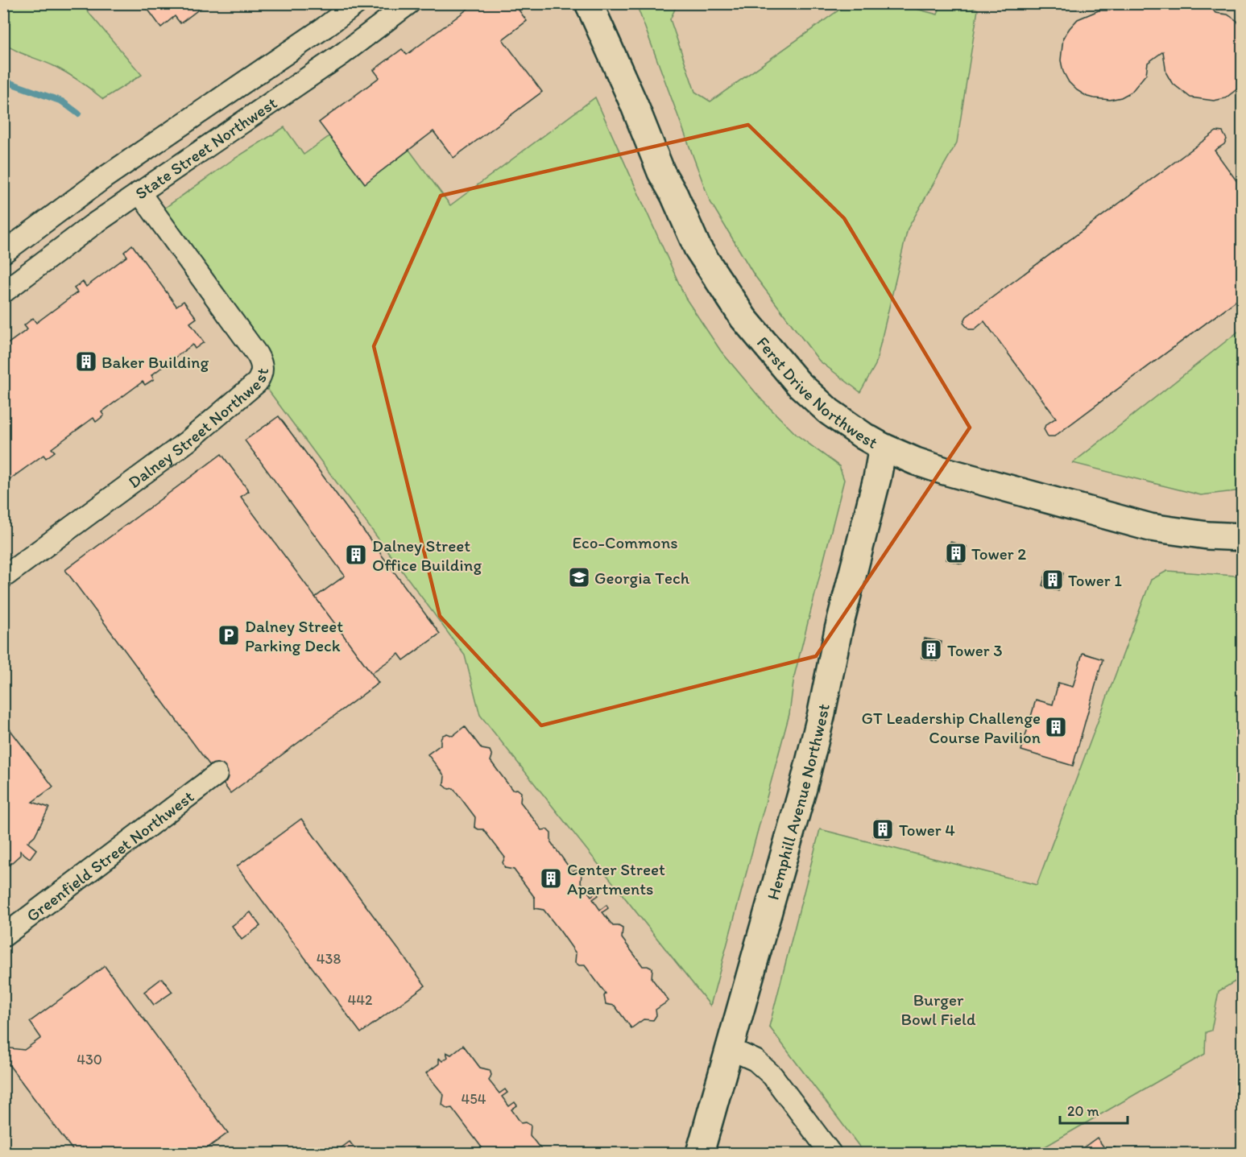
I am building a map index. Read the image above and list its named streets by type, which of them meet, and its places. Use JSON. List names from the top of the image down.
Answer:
{
  "streets": {
    "street": [
      "State Street Northwest",
      "Ferst Drive Northwest",
      "Dalney Street Northwest",
      "Hemphill Avenue Northwest",
      "Greenfield Street Northwest"
    ]
  },
  "crossings": [
    ["State Street Northwest", "Dalney Street Northwest"],
    ["Ferst Drive Northwest", "Hemphill Avenue Northwest"]
  ],
  "parks": ["Eco-Commons", "Burger Bowl Field"],
  "places": {
    "building": [
      "Baker Building",
      "Tower 2",
      "Dalney Street Office Building",
      "Tower 1",
      "Tower 3",
      "GT Leadership Challenge Course Pavilion",
      "Tower 4",
      "Center Street Apartments"
    ],
    "school or university": ["Georgia Tech"],
    "parking": ["Dalney Street Parking Deck"]
  },
  "house_numbers": [
    "438",
    "442",
    "430",
    "454"
  ],
  "scale_bar": "20 m"
}
